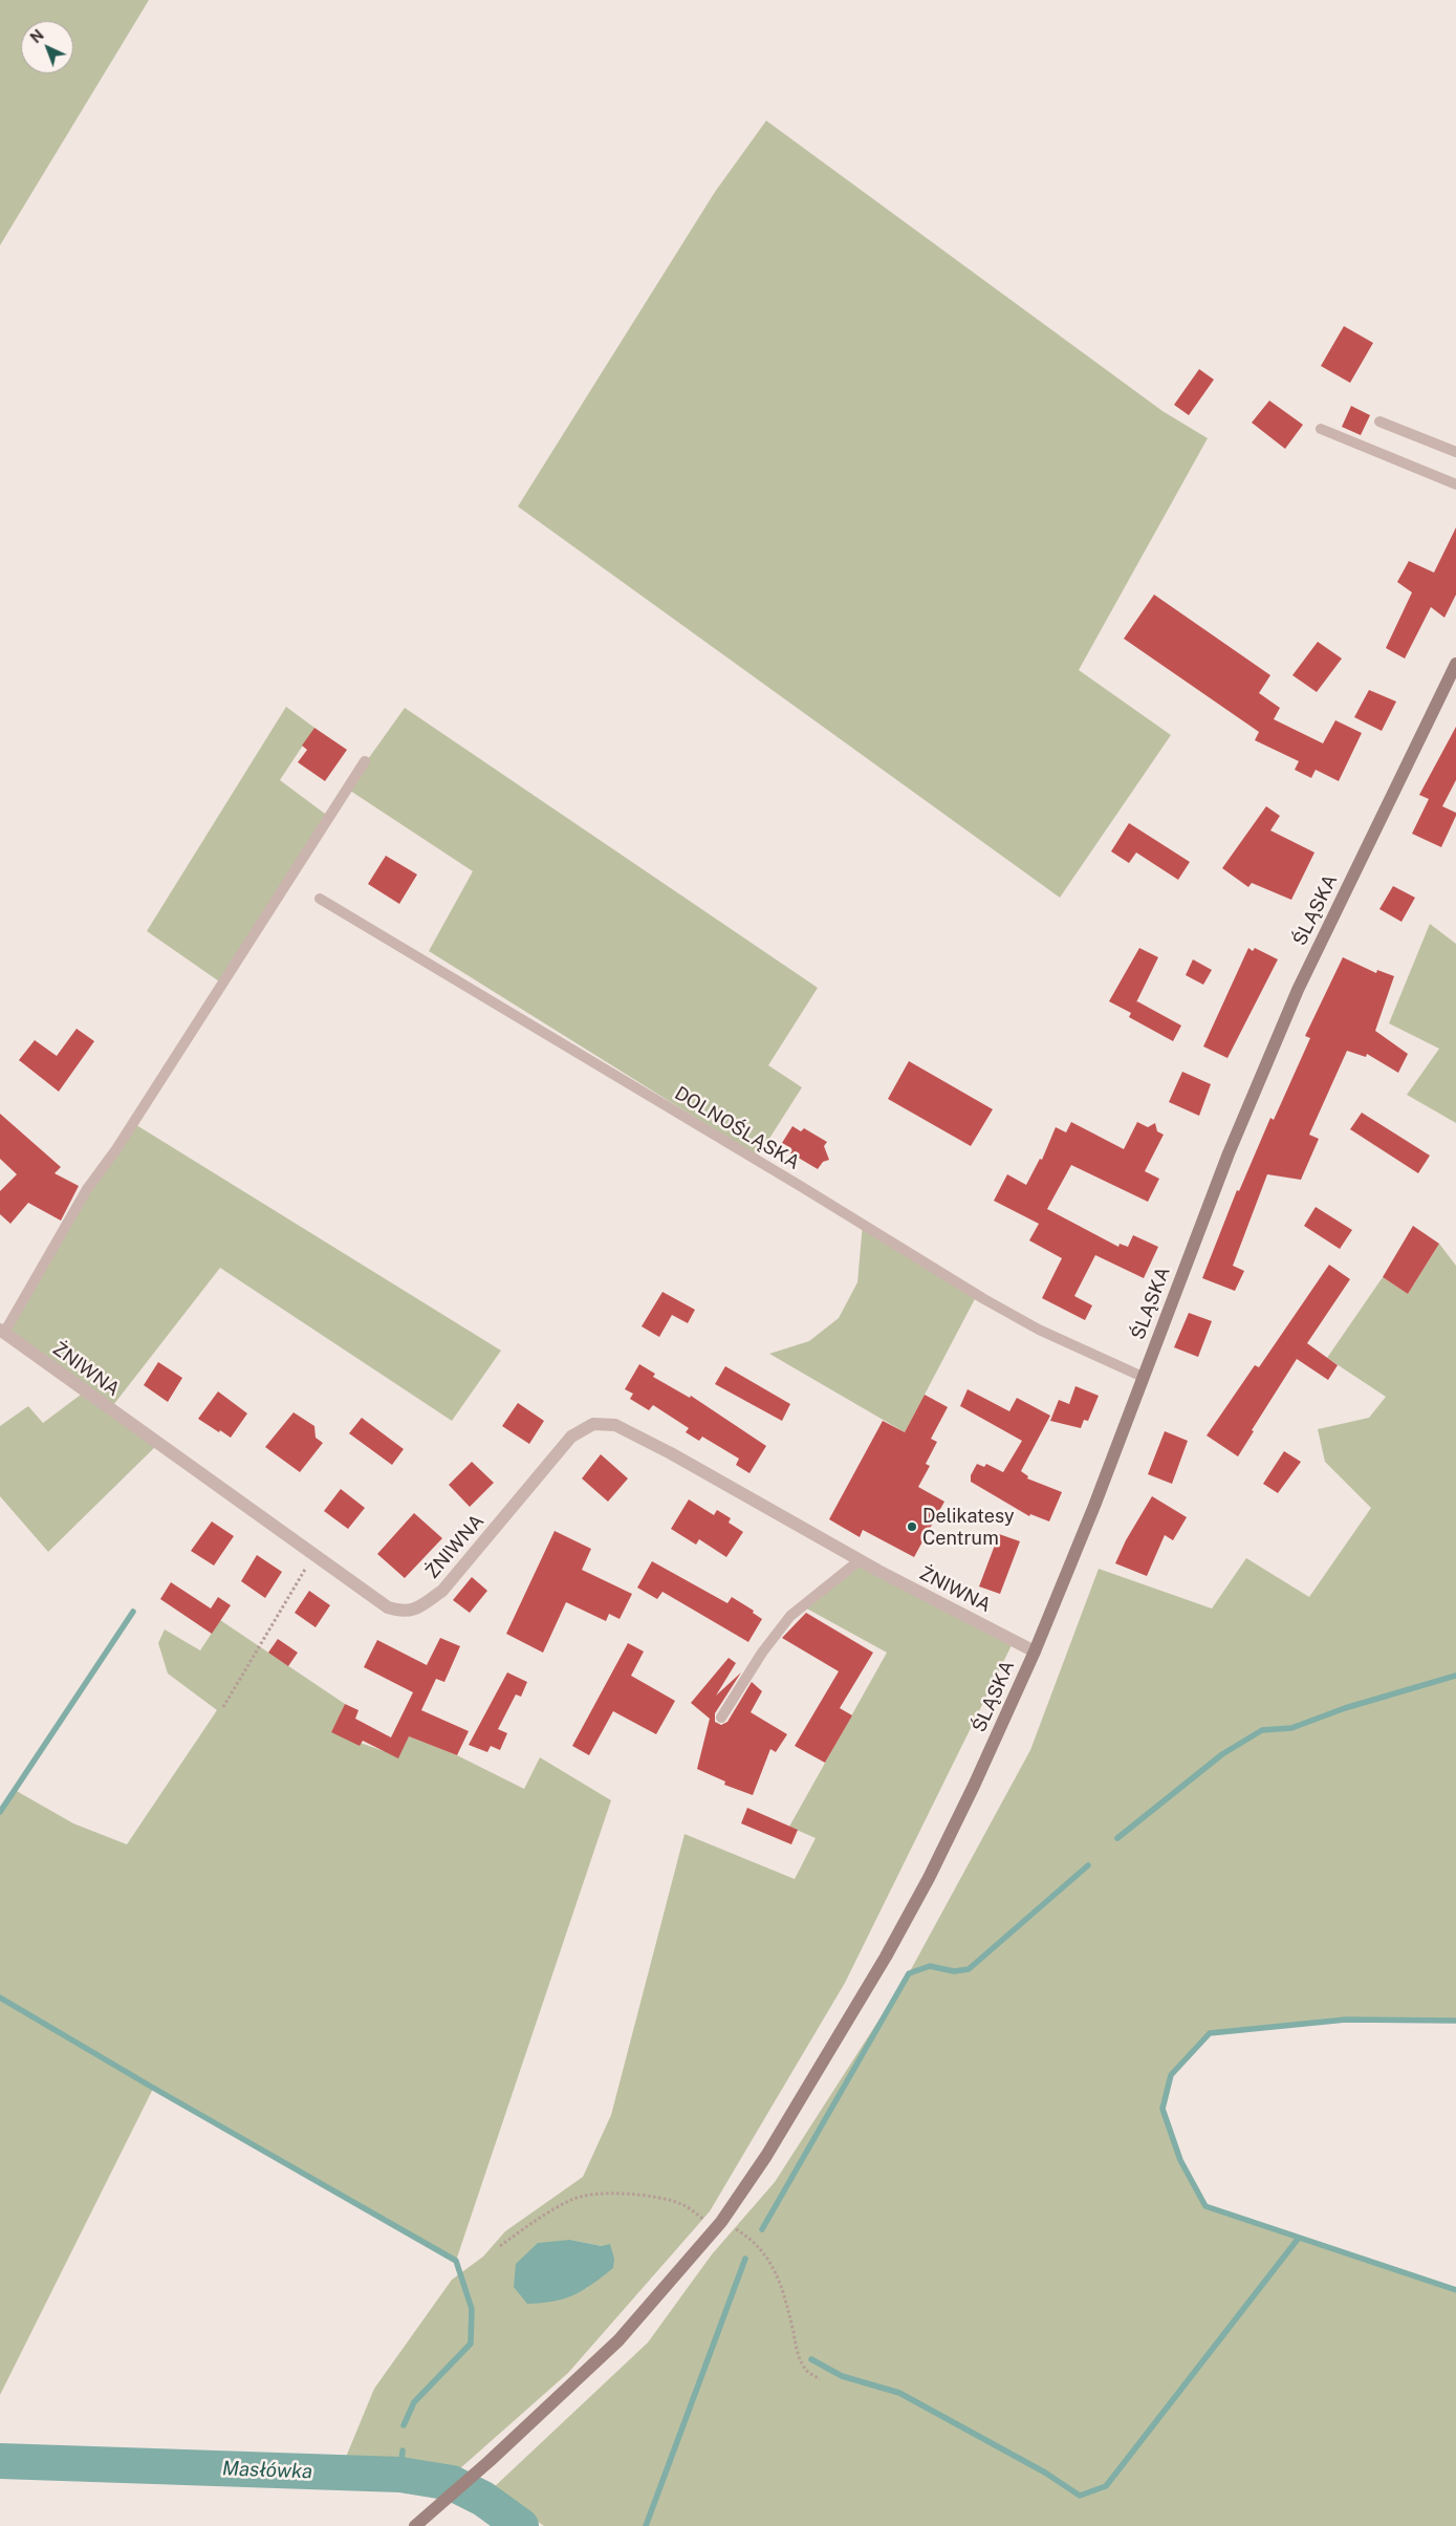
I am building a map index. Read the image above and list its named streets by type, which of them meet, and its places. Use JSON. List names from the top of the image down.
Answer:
{
  "streets": {
    "street": ["ŚLĄSKA", "ŻNIWNA"],
    "lane": ["DOLNOŚLĄSKA"]
  },
  "crossings": [
    ["ŚLĄSKA", "DOLNOŚLĄSKA"],
    ["ŚLĄSKA", "ŻNIWNA"]
  ],
  "water": ["Masłówka"],
  "places": ["Delikatesy Centrum"],
  "north": "top left"
}
